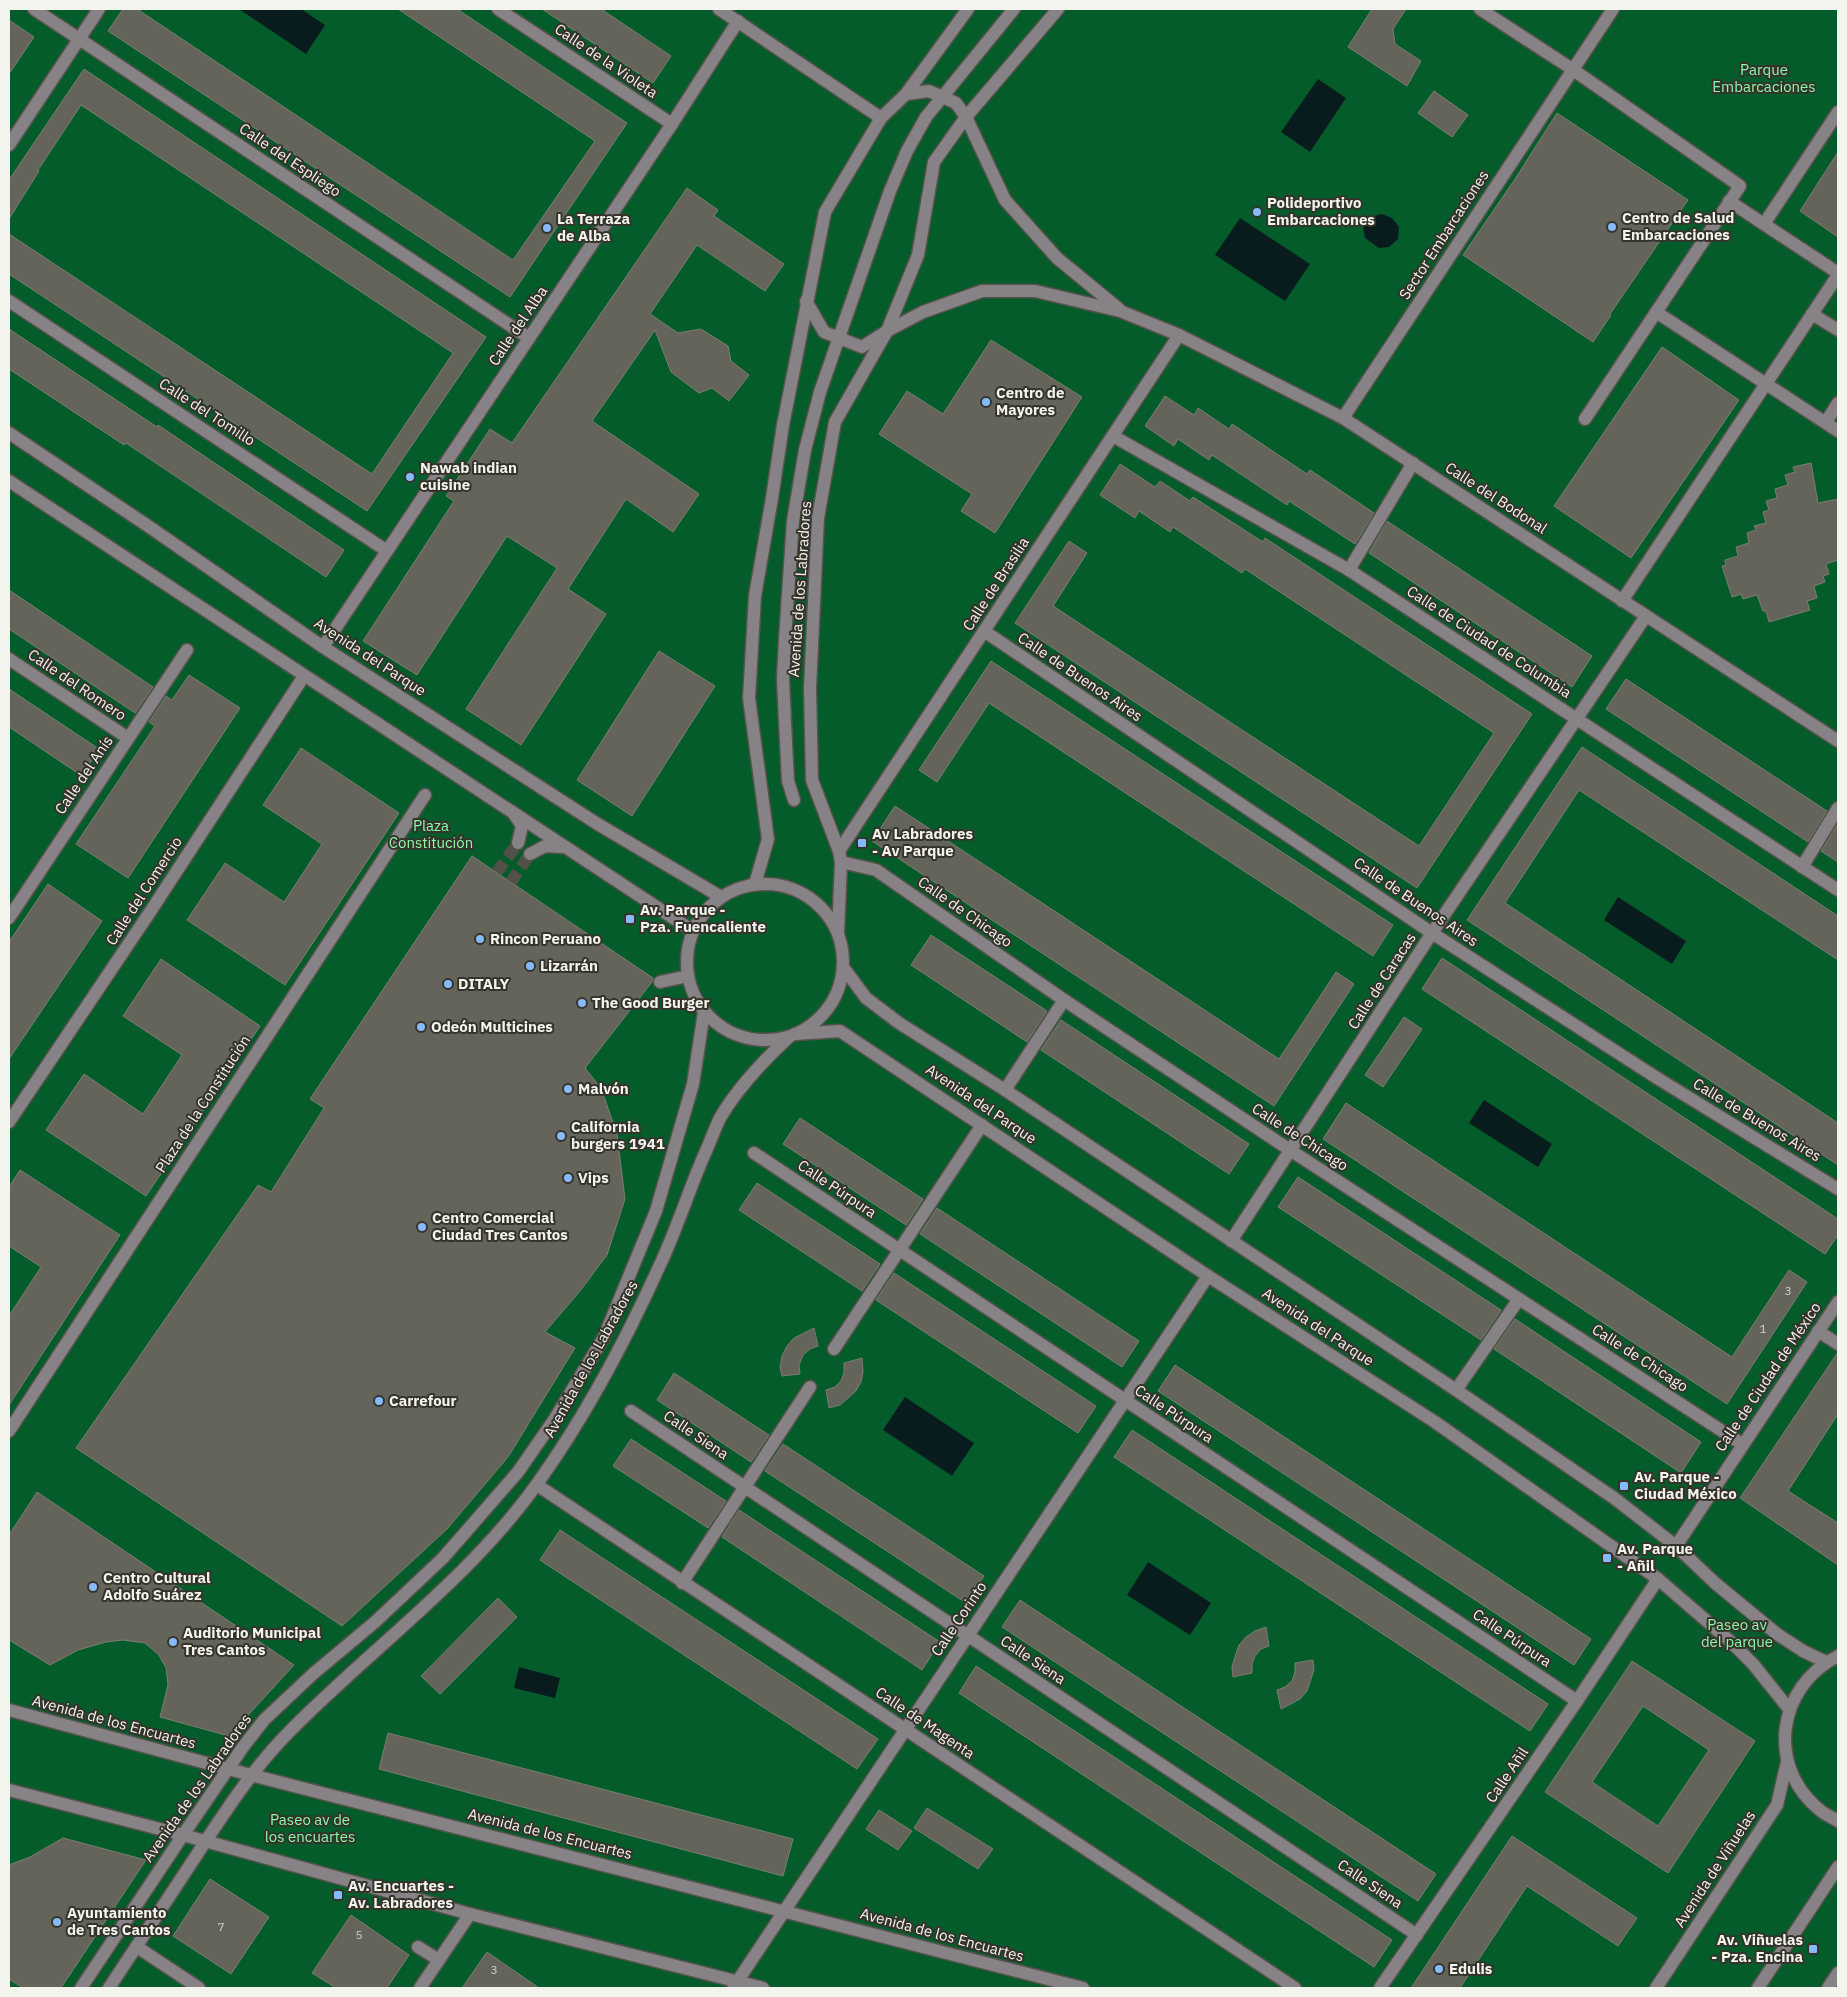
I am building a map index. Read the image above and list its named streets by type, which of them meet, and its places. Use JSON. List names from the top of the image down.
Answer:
{
  "streets": {
    "street": [
      "Calle de la Violeta",
      "Calle del Espliego",
      "Sector Embarcaciones",
      "Calle del Alba",
      "Calle del Tomillo",
      "Calle del Bodonal",
      "Calle de Brasilia",
      "Avenida de los Labradores",
      "Calle de Ciudad de Columbia",
      "Avenida del Parque",
      "Calle de Buenos Aires",
      "Calle del Romero",
      "Calle del Anís",
      "Calle del Comercio",
      "Calle de Chicago",
      "Calle de Caracas",
      "Plaza de la Constitución",
      "Calle Púrpura",
      "Calle de Ciudad de México",
      "Calle Siena",
      "Calle Corinto",
      "Avenida de los Encuartes",
      "Calle de Magenta",
      "Calle Añil",
      "Avenida de Viñuelas"
    ]
  },
  "crossings": [
    ["Calle de la Violeta", "Calle del Alba"],
    ["Calle del Espliego", "Calle del Alba"],
    ["Sector Embarcaciones", "Calle del Bodonal"],
    ["Calle del Alba", "Calle del Tomillo"],
    ["Calle del Alba", "Avenida del Parque"],
    ["Calle del Bodonal", "Calle de Brasilia"],
    ["Calle del Bodonal", "Avenida de los Labradores"],
    ["Calle del Bodonal", "Calle de Caracas"],
    ["Calle de Brasilia", "Avenida de los Labradores"],
    ["Calle de Brasilia", "Calle de Ciudad de Columbia"],
    ["Calle de Brasilia", "Calle de Buenos Aires"],
    ["Calle de Brasilia", "Calle de Chicago"],
    ["Avenida de los Labradores", "Avenida del Parque"],
    ["Avenida de los Labradores", "Calle de Chicago"],
    ["Avenida de los Labradores", "Avenida de los Encuartes"],
    ["Avenida de los Labradores", "Calle de Magenta"],
    ["Calle de Ciudad de Columbia", "Calle de Caracas"],
    ["Avenida del Parque", "Calle de Caracas"],
    ["Avenida del Parque", "Calle de Ciudad de México"],
    ["Avenida del Parque", "Calle Corinto"],
    ["Avenida del Parque", "Calle Añil"],
    ["Calle de Buenos Aires", "Calle de Caracas"],
    ["Calle del Romero", "Calle del Anís"],
    ["Calle de Chicago", "Calle de Caracas"],
    ["Calle de Chicago", "Calle de Ciudad de México"],
    ["Calle Púrpura", "Calle Corinto"],
    ["Calle Púrpura", "Calle Añil"],
    ["Calle Siena", "Calle Corinto"],
    ["Calle Siena", "Calle Añil"],
    ["Calle Corinto", "Avenida de los Encuartes"],
    ["Calle Corinto", "Calle de Magenta"]
  ],
  "parks": [
    "Parque Embarcaciones",
    "Plaza Constitución",
    "Paseo av del parque",
    "Paseo av de los encuartes"
  ],
  "places": {
    "other": [
      "Polideportivo Embarcaciones",
      "Centro de Salud Embarcaciones",
      "La Terraza de Alba",
      "Centro de Mayores",
      "Nawab indian cuisine",
      "Rincon Peruano",
      "Lizarrán",
      "DITALY",
      "The Good Burger",
      "Odeón Multicines",
      "Malvón",
      "California burgers 1941",
      "Vips",
      "Centro Comercial Ciudad Tres Cantos",
      "Carrefour",
      "Centro Cultural Adolfo Suárez",
      "Auditorio Municipal Tres Cantos",
      "Ayuntamiento de Tres Cantos",
      "Edulis"
    ],
    "transit": [
      "Av Labradores - Av Parque",
      "Av. Parque - Pza. Fuencaliente",
      "Av. Parque - Ciudad México",
      "Av. Parque - Añil",
      "Av. Encuartes - Av. Labradores",
      "Av. Viñuelas - Pza. Encina"
    ]
  },
  "house_numbers": [
    "3",
    "1",
    "7",
    "5",
    "3"
  ]
}
